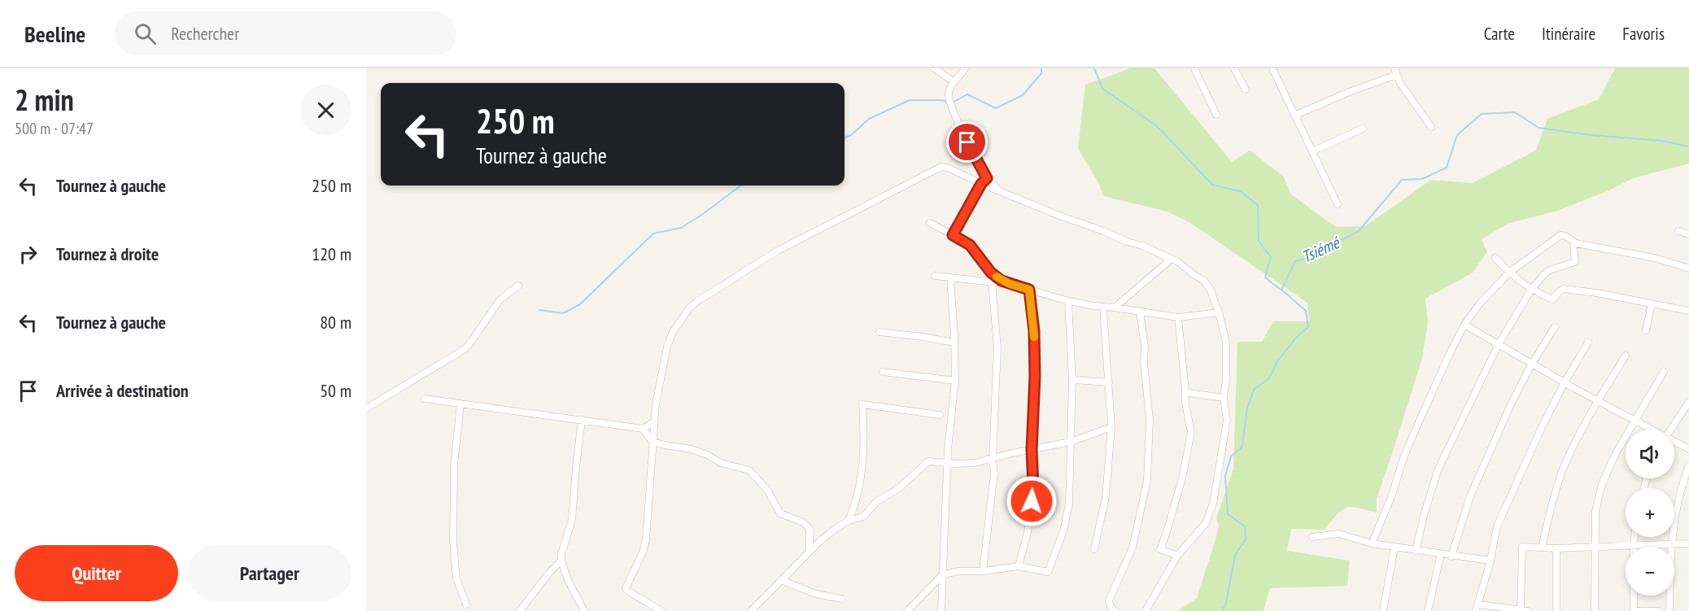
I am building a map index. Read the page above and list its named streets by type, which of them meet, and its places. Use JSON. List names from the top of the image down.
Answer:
{
  "water": ["Tsiémé"],
  "page": {
    "header": "Beeline",
    "search": "Rechercher",
    "nav": ["Carte", "Itinéraire", "Favoris"],
    "heading": ["2 min", "500 m · 07:47"],
    "turn": ["250 m", "Tournez à gauche"],
    "list": [
      {
        "name": "Tournez à gauche",
        "value": "250 m"
      },
      {
        "name": "Tournez à droite",
        "value": "120 m"
      },
      {
        "name": "Tournez à gauche",
        "value": "80 m"
      },
      {
        "name": "Arrivée à destination",
        "value": "50 m"
      }
    ],
    "map_buttons": ["+", "−"],
    "buttons": ["Quitter", "Partager"]
  }
}
